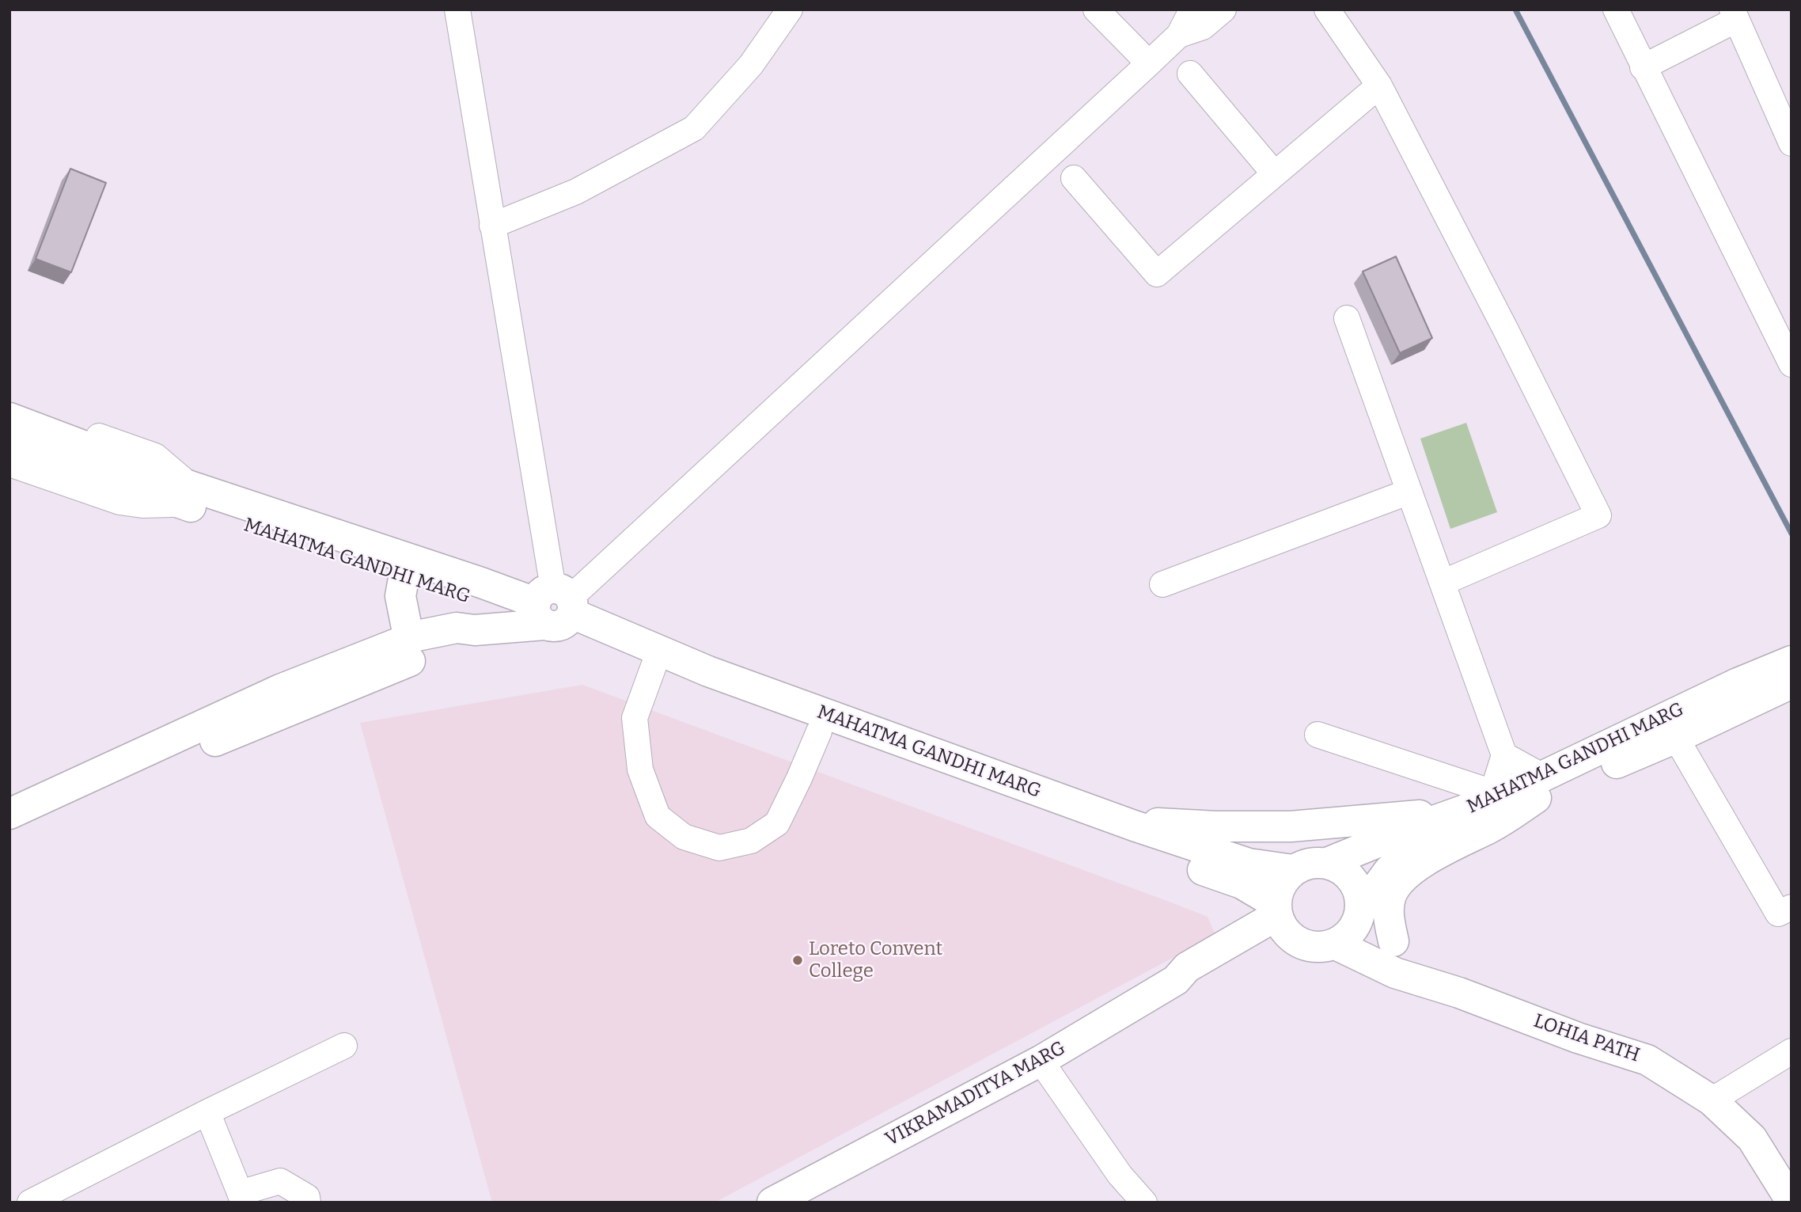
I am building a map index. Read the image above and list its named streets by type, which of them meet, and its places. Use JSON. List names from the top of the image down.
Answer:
{
  "streets": {
    "main road": ["MAHATMA GANDHI MARG", "LOHIA PATH", "VIKRAMADITYA MARG"]
  },
  "crossings": [
    ["MAHATMA GANDHI MARG", "LOHIA PATH"],
    ["MAHATMA GANDHI MARG", "VIKRAMADITYA MARG"],
    ["LOHIA PATH", "VIKRAMADITYA MARG"]
  ],
  "places": ["Loreto Convent College"]
}
